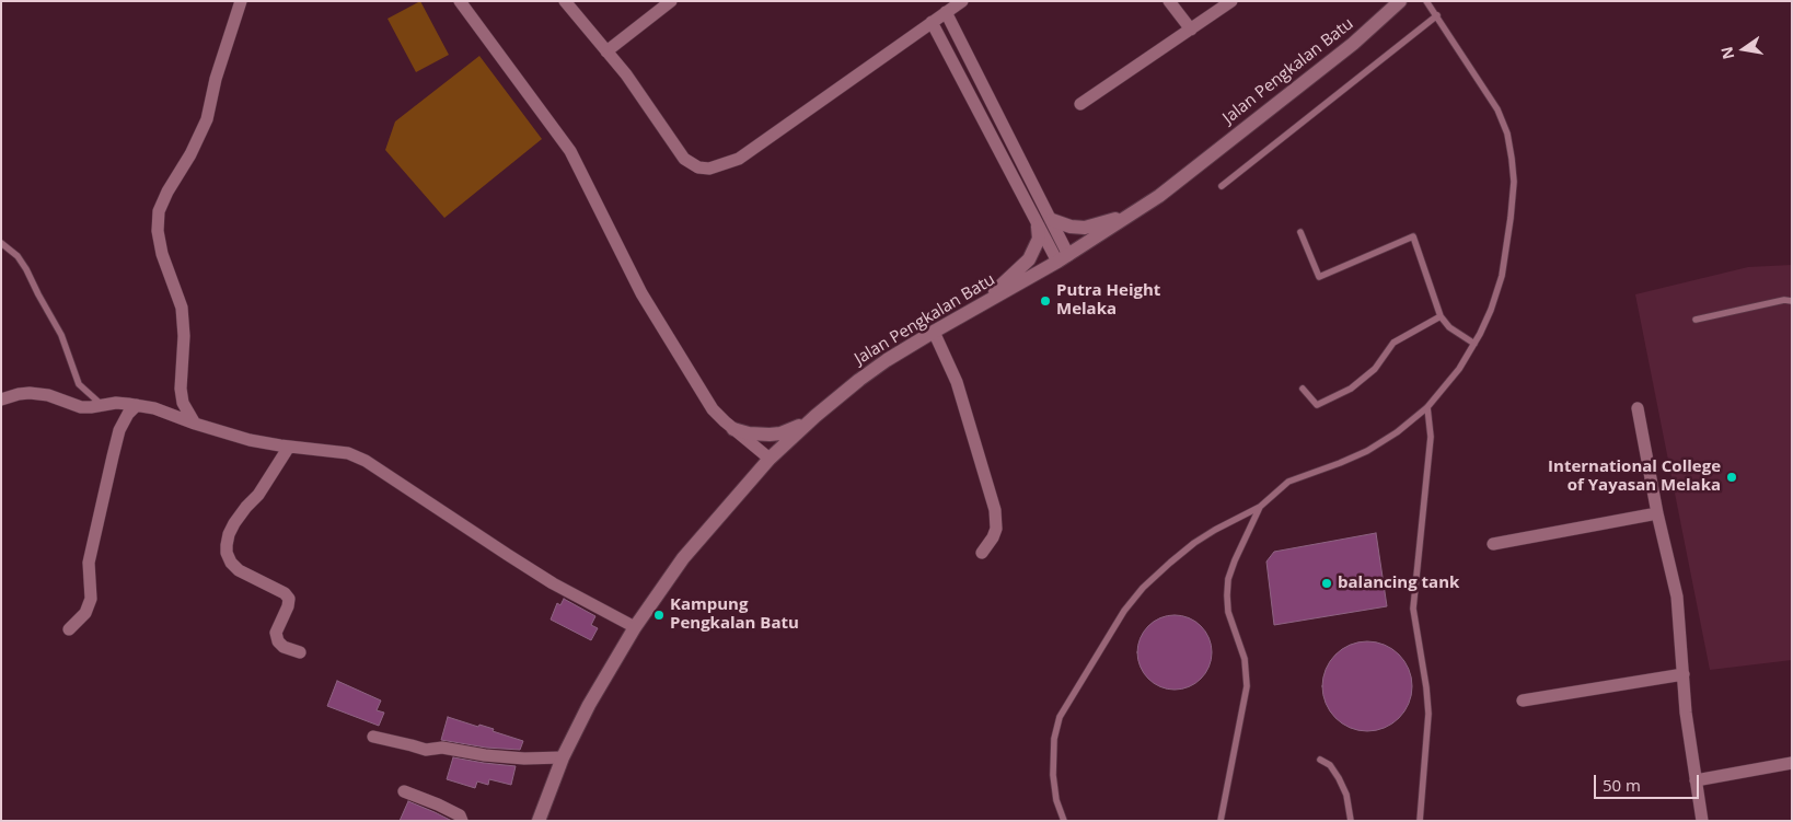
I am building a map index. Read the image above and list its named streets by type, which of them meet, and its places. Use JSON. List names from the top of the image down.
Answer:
{
  "streets": {
    "main road": ["Jalan Pengkalan Batu"]
  },
  "places": [
    "Putra Height Melaka",
    "International College of Yayasan Melaka",
    "balancing tank",
    "Kampung Pengkalan Batu"
  ],
  "scale_bar": "50 m",
  "north": "left"
}
